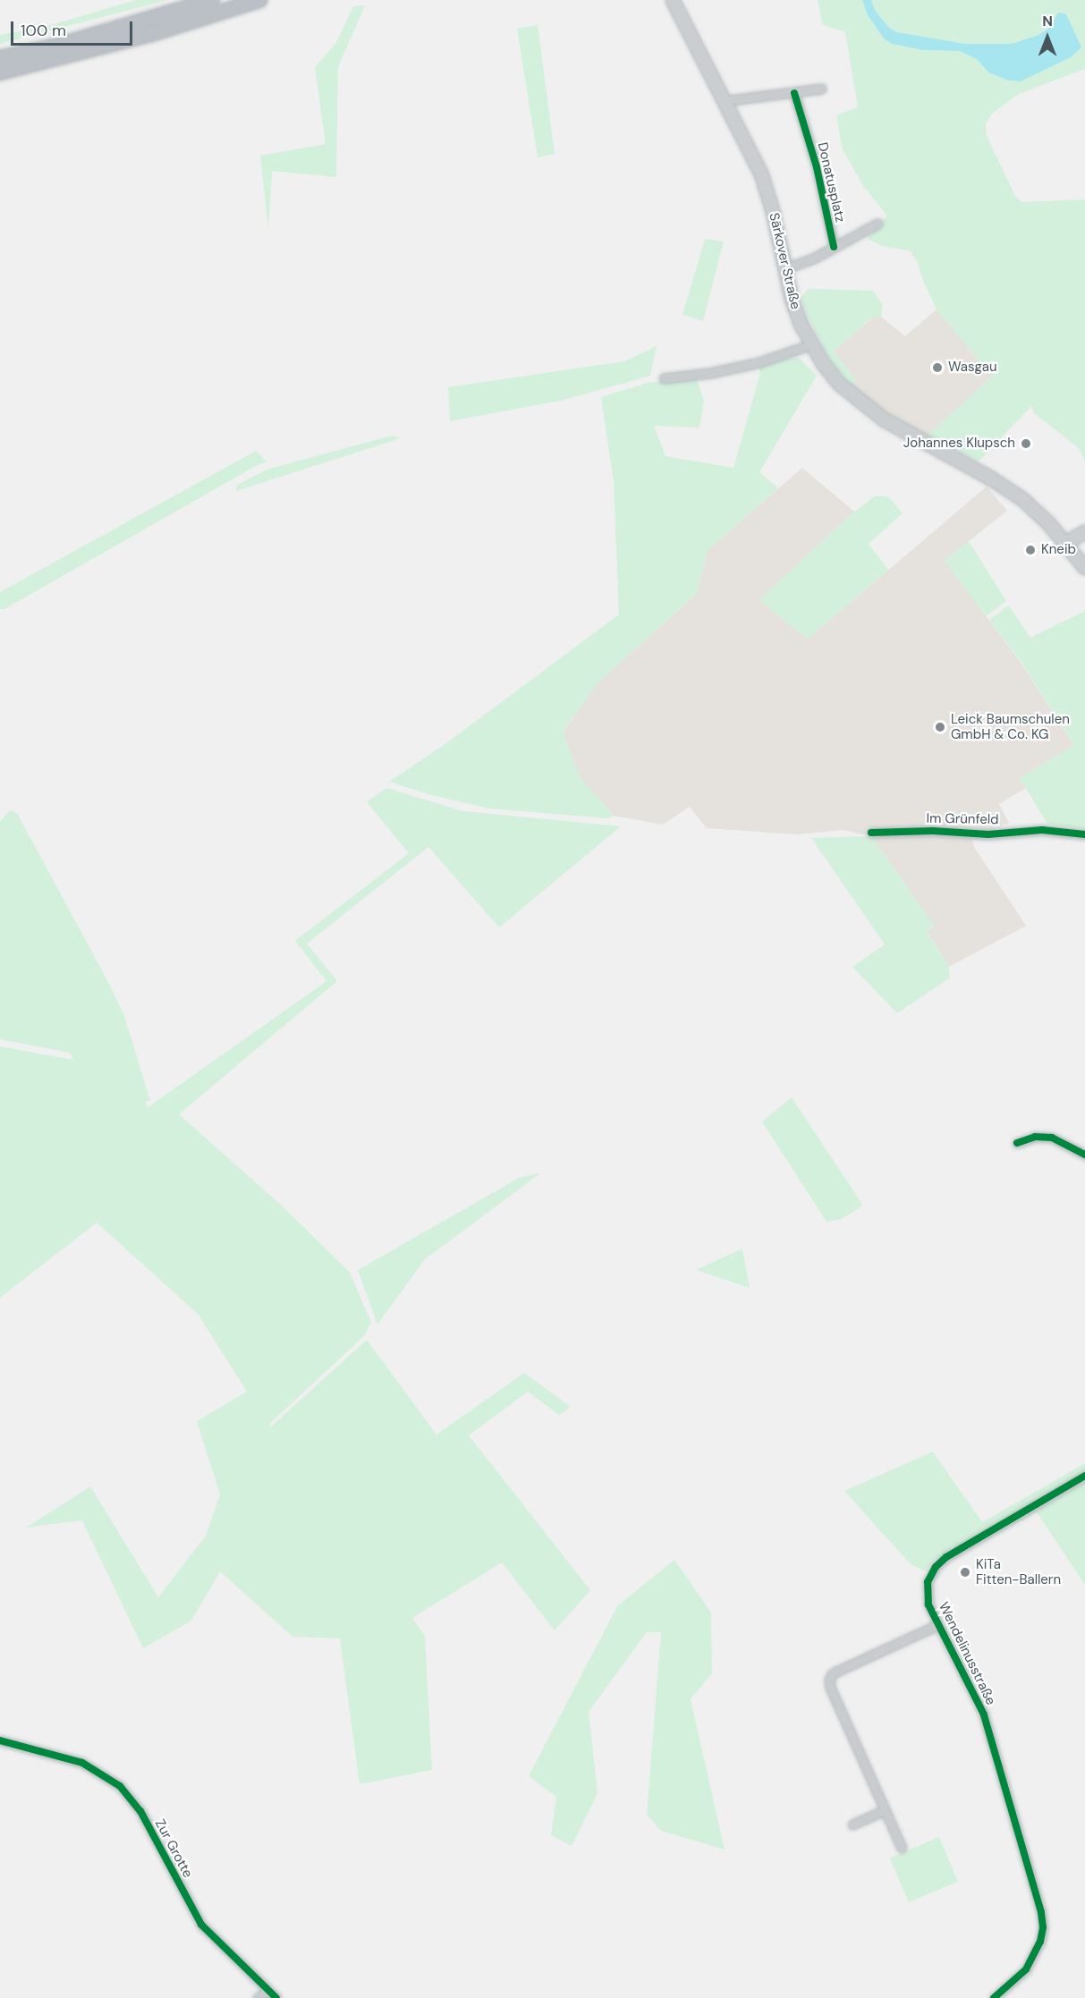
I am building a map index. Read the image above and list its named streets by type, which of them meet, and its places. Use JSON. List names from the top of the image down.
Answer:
{
  "streets": {
    "main road": ["Särkover Straße"],
    "street": [
      "Donatusplatz",
      "Im Grünfeld",
      "Wendelinusstraße",
      "Zur Grotte"
    ]
  },
  "crossings": [
    ["Donatusplatz", "Särkover Straße"]
  ],
  "places": [
    "Wasgau",
    "Johannes Klupsch",
    "Kneib",
    "Leick Baumschulen GmbH & Co. KG",
    "KiTa Fitten-Ballern"
  ],
  "scale_bar": "100 m",
  "north": "top"
}
